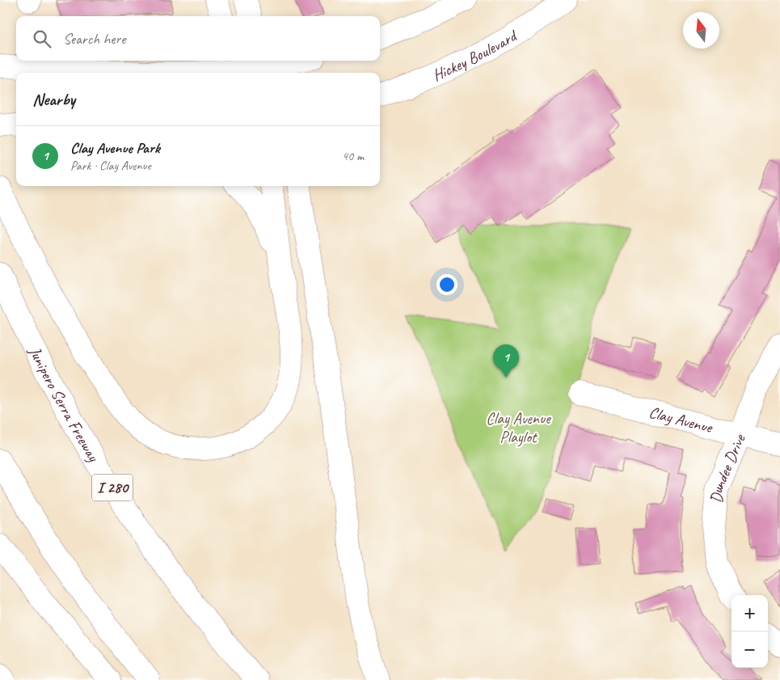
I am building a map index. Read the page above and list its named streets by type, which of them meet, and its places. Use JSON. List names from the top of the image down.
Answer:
{
  "streets": {
    "main road": [
      "Hickey Boulevard",
      "Junipero Serra Freeway",
      "Clay Avenue",
      "Dundee Drive",
      "I 280"
    ]
  },
  "crossings": [
    ["Clay Avenue", "Dundee Drive"]
  ],
  "parks": ["Clay Avenue Playlot"],
  "north": "top",
  "page": {
    "search": "Search here",
    "heading": "Nearby",
    "list": [
      {
        "mark": "1",
        "name": "Clay Avenue Park",
        "note": "Park · Clay Avenue",
        "value": "40 m"
      }
    ],
    "pins": "1",
    "map_buttons": ["+", "−"]
  }
}
